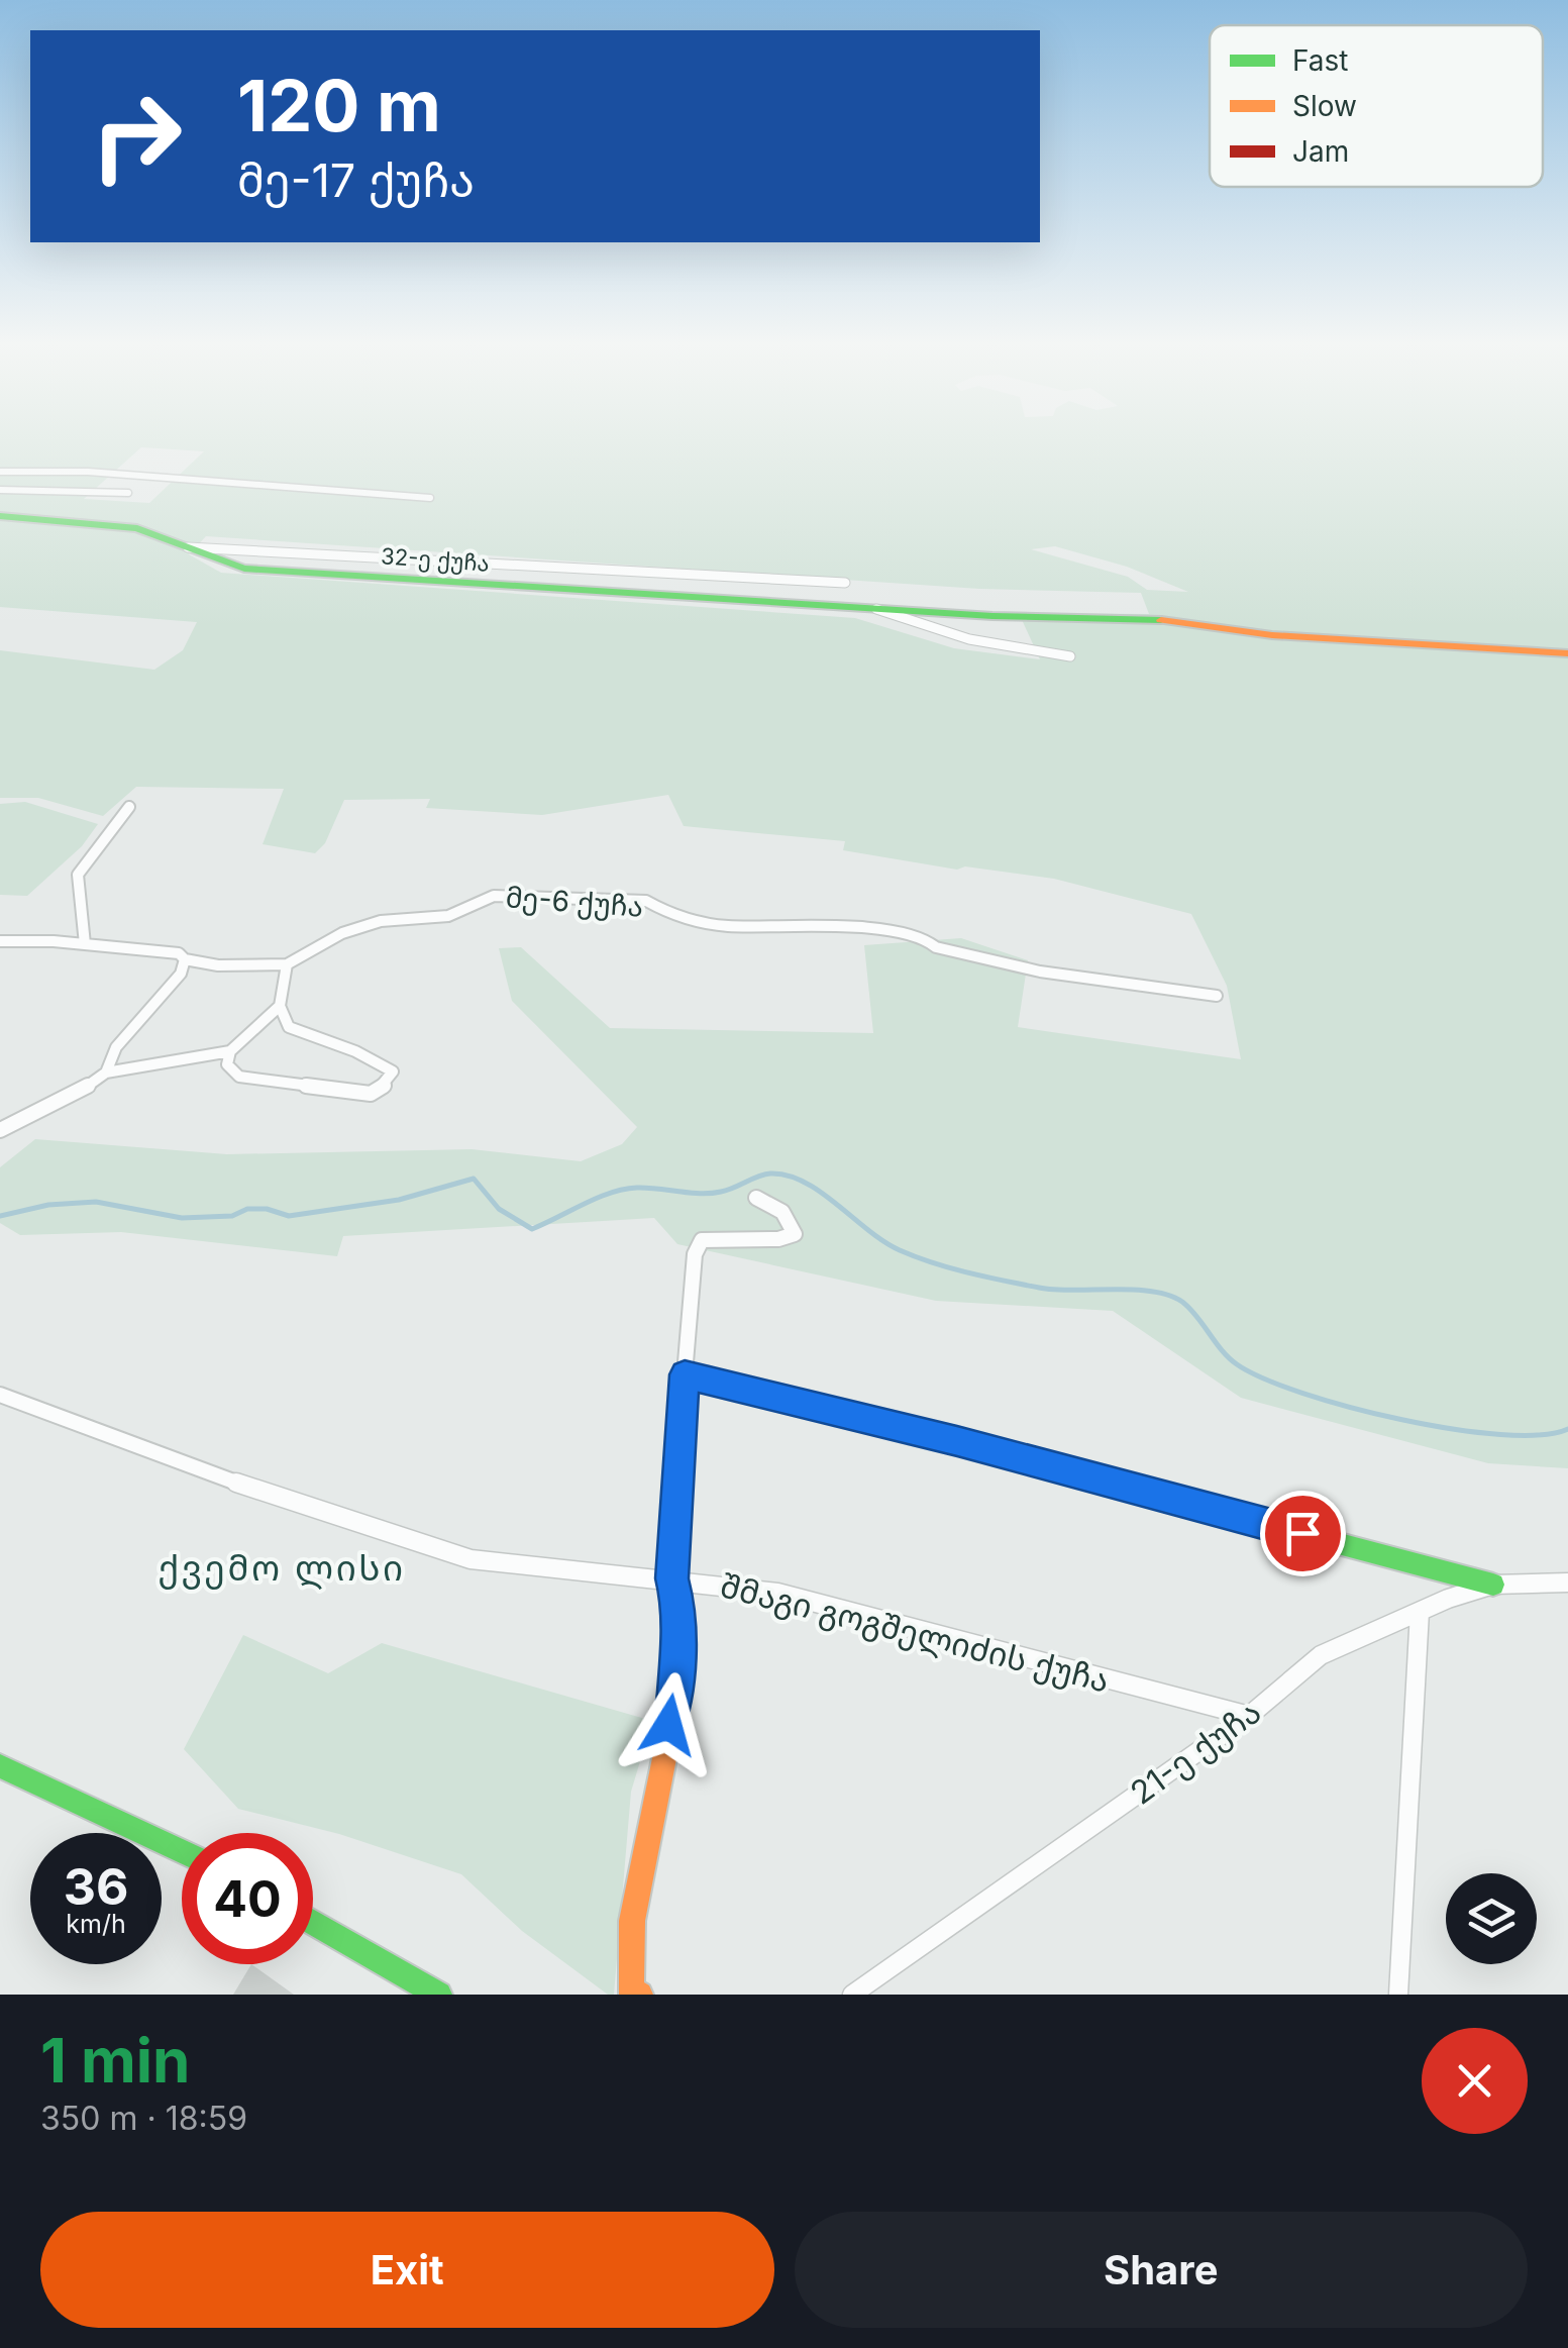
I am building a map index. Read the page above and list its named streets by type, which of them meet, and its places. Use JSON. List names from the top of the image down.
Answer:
{
  "streets": {
    "street": [
      "32-ე ქუჩა",
      "მე-6 ქუჩა",
      "შმაგი გოგშელიძის ქუჩა",
      "21-ე ქუჩა"
    ]
  },
  "crossings": [
    ["შმაგი გოგშელიძის ქუჩა", "21-ე ქუჩა"]
  ],
  "districts": ["ქვემო ლისი"],
  "legend": ["Fast", "Slow", "Jam"],
  "page": {
    "turn": ["120 m", "მე-17 ქუჩა"],
    "speed": "36 km/h",
    "limit": "40",
    "heading": ["1 min", "350 m · 18:59"],
    "buttons": ["Exit", "Share"]
  }
}
